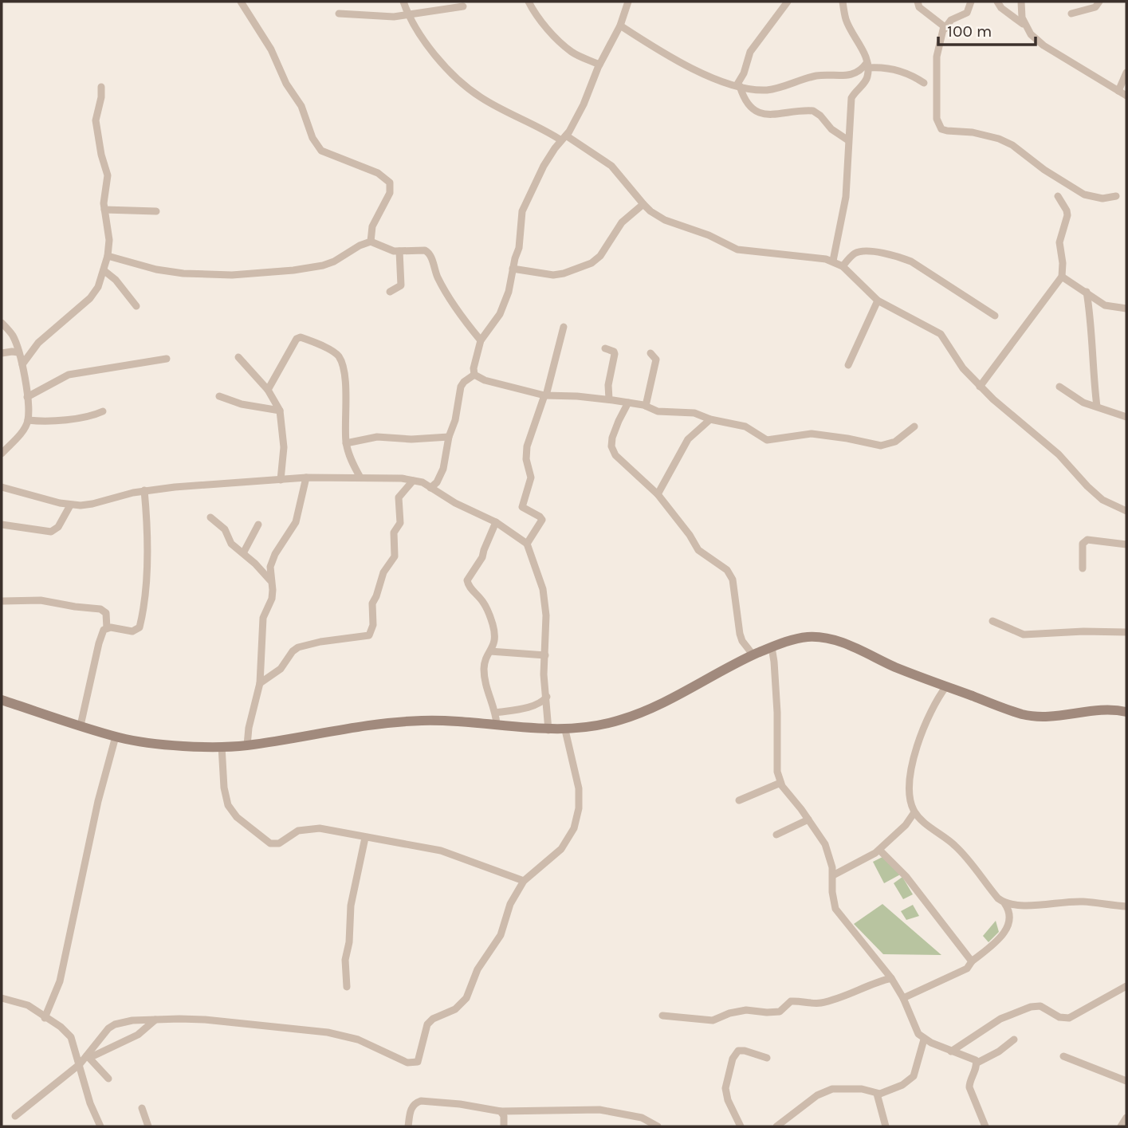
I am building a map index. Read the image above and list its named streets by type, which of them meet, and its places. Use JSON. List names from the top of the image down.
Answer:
{
  "scale_bar": "100 m"
}
